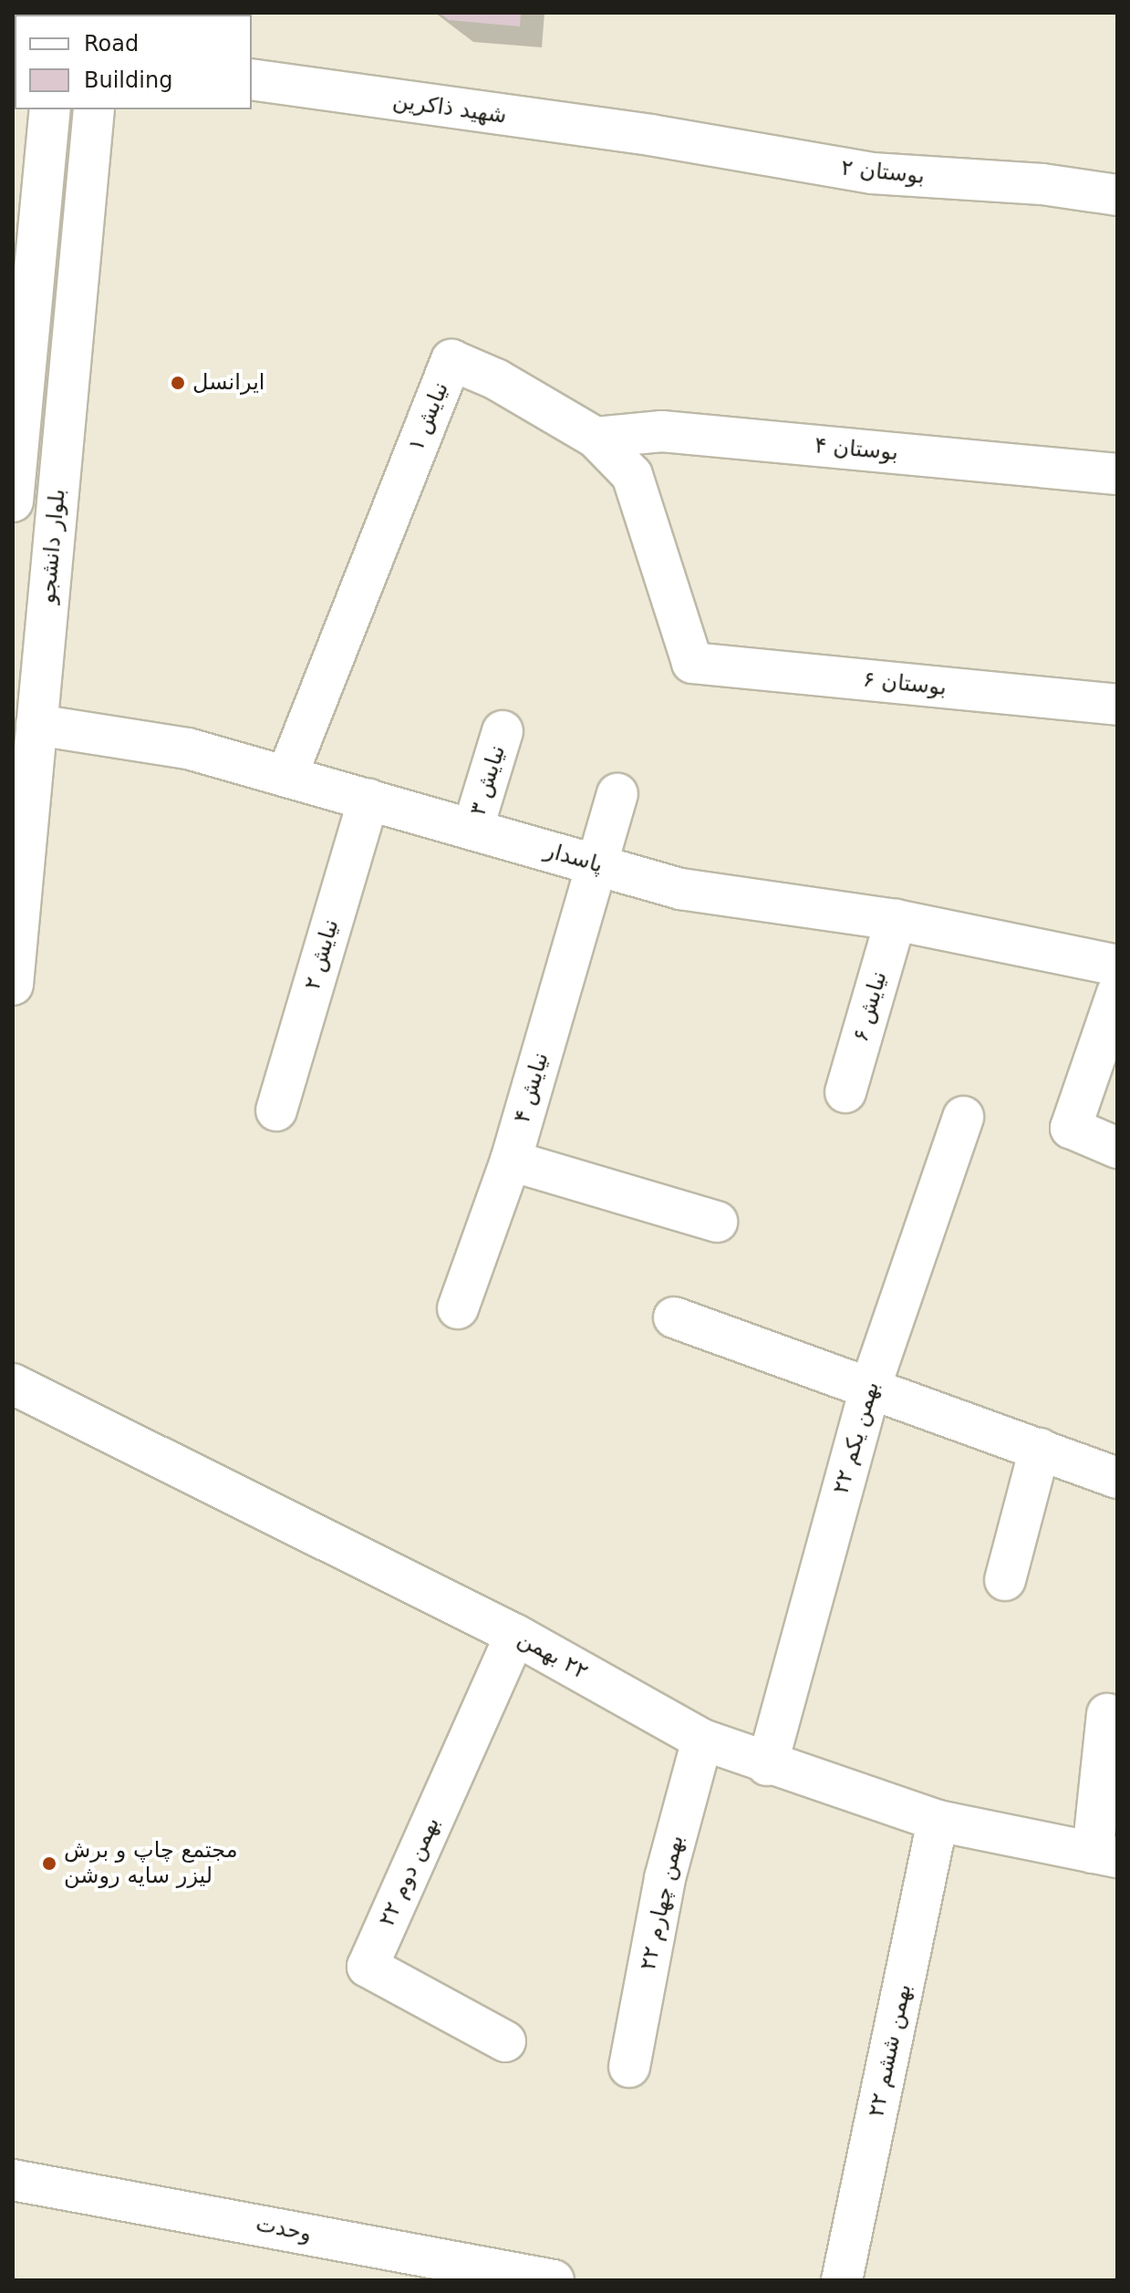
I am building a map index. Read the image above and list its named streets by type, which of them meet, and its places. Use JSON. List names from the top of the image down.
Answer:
{
  "streets": {
    "street": [
      "شهید ذاکرین",
      "بوستان ۲",
      "نیایش ۱",
      "بوستان ۴",
      "بلوار دانشجو",
      "بوستان ۶",
      "نیایش ۳",
      "پاسدار",
      "نیایش ۲",
      "نیایش ۶",
      "نیایش ۴",
      "۲۲ بهمن یکم",
      "٢٢ بهمن",
      "۲۲ بهمن دوم",
      "۲۲ بهمن چهارم",
      "۲۲ بهمن ششم",
      "وحدت"
    ]
  },
  "crossings": [
    ["شهید ذاکرین", "بوستان ۲"],
    ["نیایش ۱", "بوستان ۴"],
    ["نیایش ۱", "بوستان ۶"],
    ["نیایش ۱", "پاسدار"],
    ["بلوار دانشجو", "پاسدار"],
    ["نیایش ۳", "پاسدار"],
    ["پاسدار", "نیایش ۲"],
    ["پاسدار", "نیایش ۶"],
    ["پاسدار", "نیایش ۴"],
    ["۲۲ بهمن یکم", "٢٢ بهمن"],
    ["٢٢ بهمن", "۲۲ بهمن دوم"],
    ["٢٢ بهمن", "۲۲ بهمن چهارم"],
    ["٢٢ بهمن", "۲۲ بهمن ششم"]
  ],
  "places": ["ایرانسل", "مجتمع چاپ و برش لیزر سایه روشن"],
  "legend": ["Road", "Building"]
}
